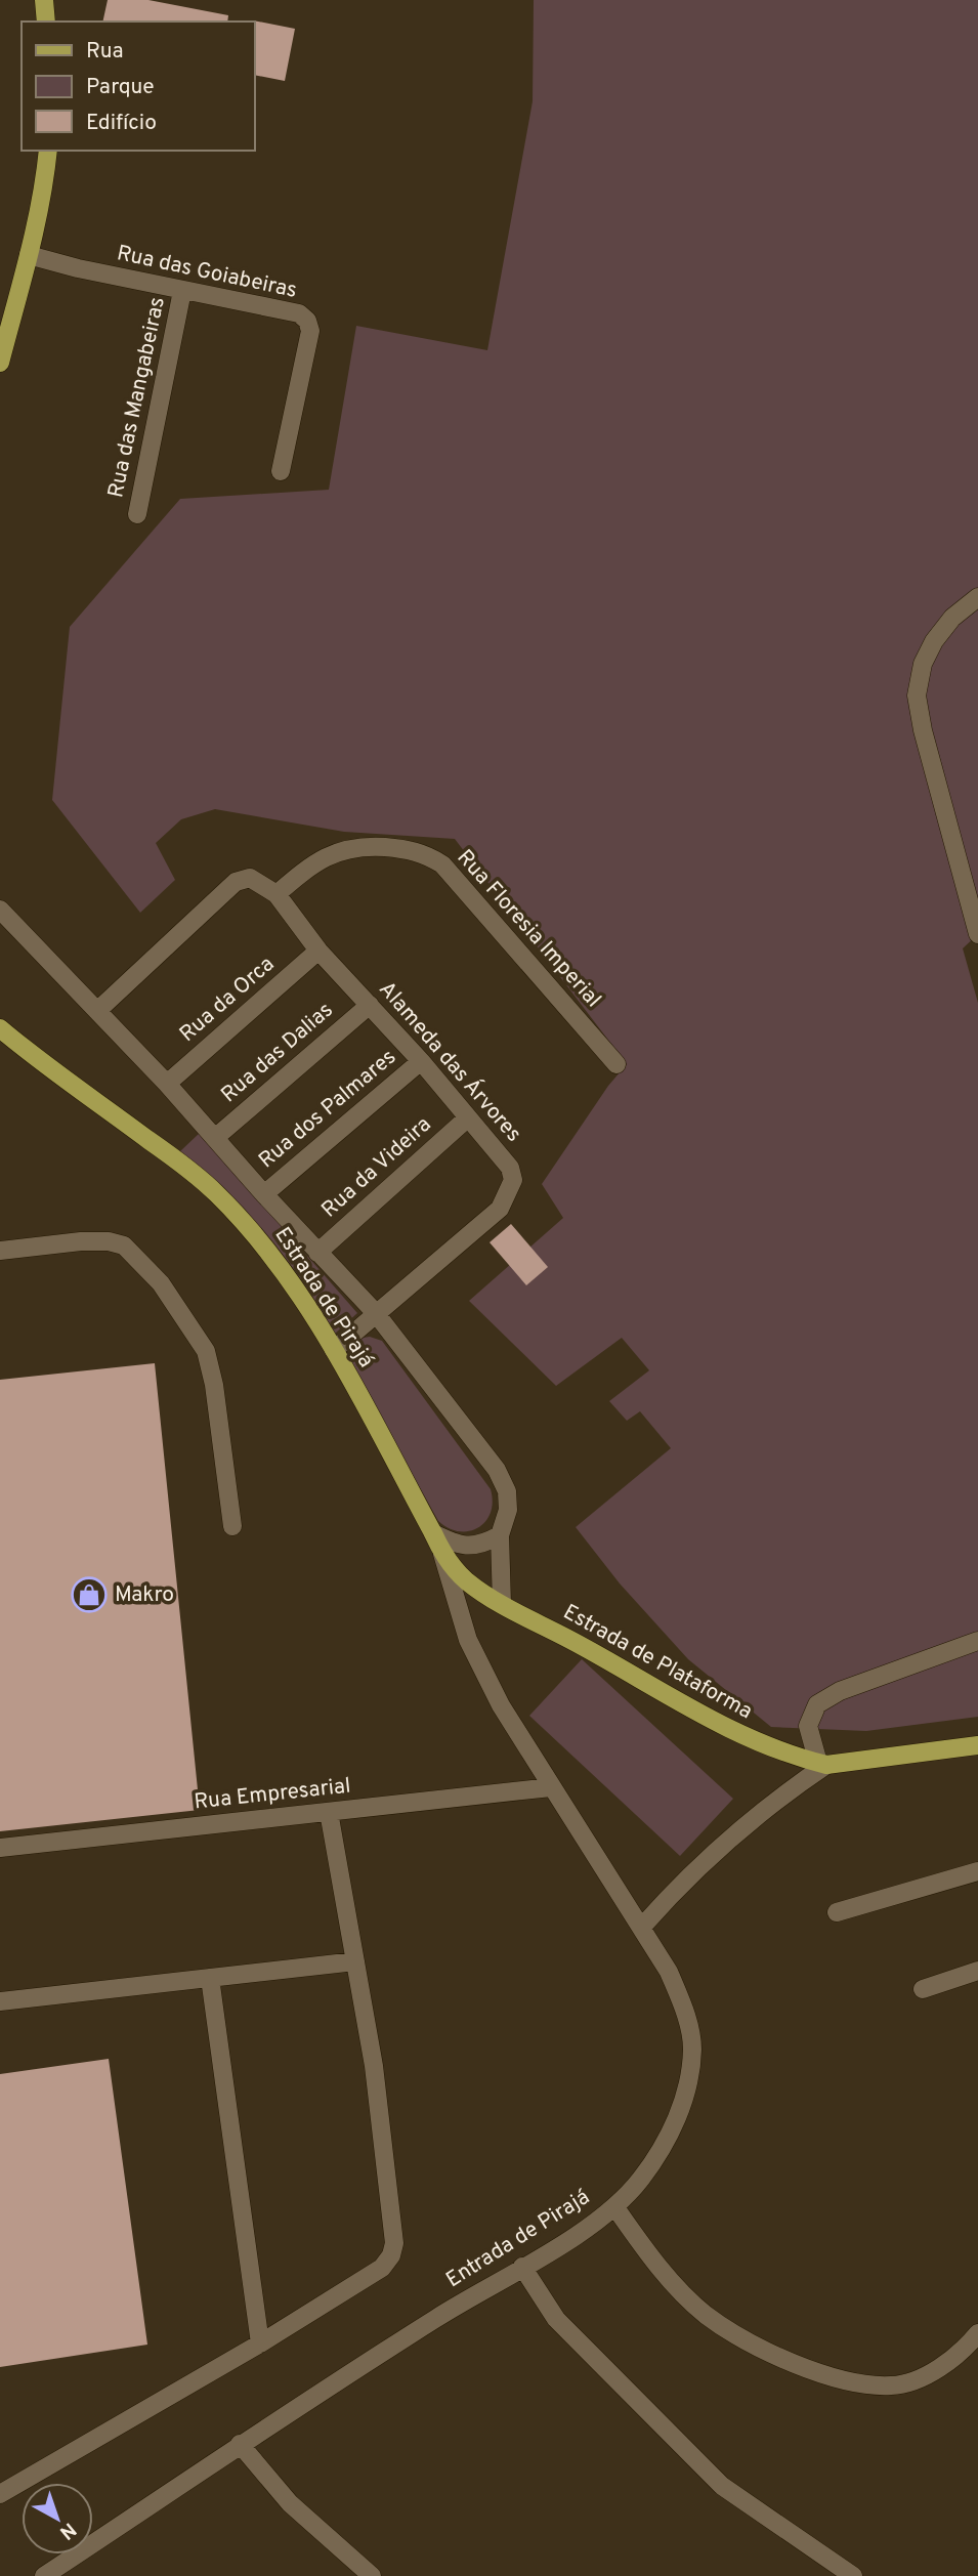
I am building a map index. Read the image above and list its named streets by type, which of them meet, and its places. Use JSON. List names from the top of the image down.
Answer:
{
  "streets": {
    "main road": ["Estrada de Pirajá", "Estrada de Plataforma"],
    "street": [
      "Rua das Goiabeiras",
      "Rua das Mangabeiras",
      "Rua Floresia Imperial",
      "Rua da Orca",
      "Rua das Dalias",
      "Alameda das Árvores",
      "Rua dos Palmares",
      "Rua da Videira",
      "Rua Empresarial",
      "Entrada de Pirajá"
    ]
  },
  "crossings": [
    ["Rua das Goiabeiras", "Rua das Mangabeiras"],
    ["Rua Floresia Imperial", "Alameda das Árvores"],
    ["Rua da Orca", "Alameda das Árvores"],
    ["Rua das Dalias", "Alameda das Árvores"],
    ["Alameda das Árvores", "Rua dos Palmares"],
    ["Alameda das Árvores", "Rua da Videira"],
    ["Alameda das Árvores", "Estrada de Pirajá"],
    ["Estrada de Pirajá", "Estrada de Plataforma"],
    ["Estrada de Plataforma", "Entrada de Pirajá"],
    ["Rua Empresarial", "Entrada de Pirajá"]
  ],
  "places": {
    "shop": ["Makro"]
  },
  "legend": ["Rua", "Parque", "Edifício"],
  "north": "bottom right"
}
